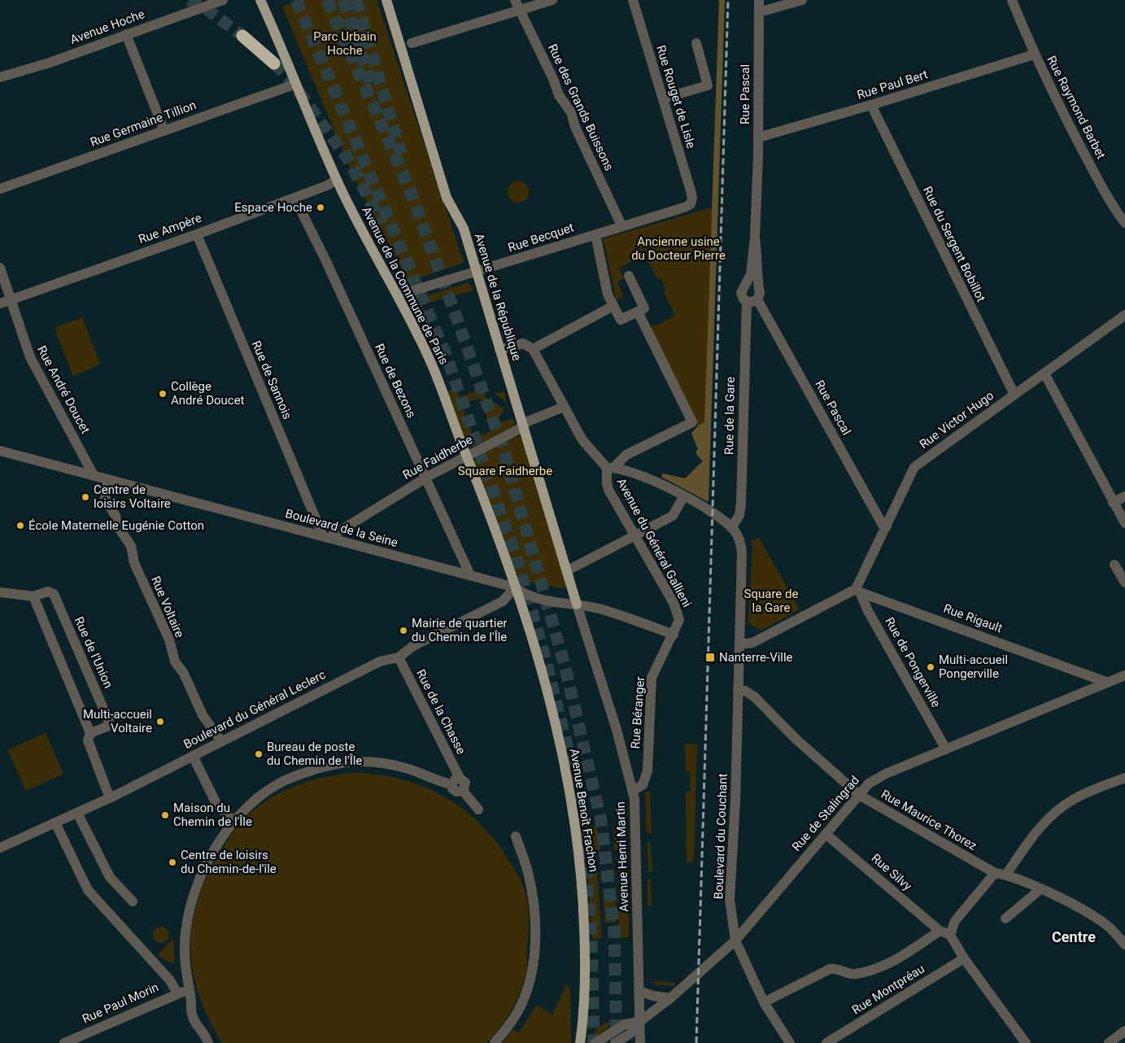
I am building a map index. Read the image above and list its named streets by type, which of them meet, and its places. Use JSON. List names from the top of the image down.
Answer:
{
  "streets": {
    "main road": ["Avenue de la Commune de Paris", "Avenue de la République", "Avenue Benoît Frachon"],
    "street": [
      "Avenue Hoche",
      "Rue Paul Bert",
      "Rue Pascal",
      "Rue Rouget de Lisle",
      "Rue des Grands Buissons",
      "Rue Raymond Barbet",
      "Rue Germaine Tillion",
      "Rue Ampère",
      "Rue Becquet",
      "Rue du Sergent Bobillot",
      "Rue de Sannois",
      "Rue de Bezons",
      "Rue André Doucet",
      "Rue de la Gare",
      "Rue Victor Hugo",
      "Rue Faidherbe",
      "Boulevard de la Seine",
      "Avenue du Général Gallieni",
      "Rue Voltaire",
      "Rue Rigault",
      "Rue de l'Union",
      "Rue de Pongerville",
      "Boulevard du Général Leclerc",
      "Rue de la Chasse",
      "Rue Béranger",
      "Rue de Stalingrad",
      "Rue Maurice Thorez",
      "Boulevard du Couchant",
      "Avenue Henri Martin",
      "Rue Silvy",
      "Rue Montpréau",
      "Rue Paul Morin"
    ]
  },
  "crossings": [
    ["Rue Paul Bert", "Rue Pascal"],
    ["Rue Paul Bert", "Rue Raymond Barbet"],
    ["Rue Paul Bert", "Rue du Sergent Bobillot"],
    ["Rue Pascal", "Rue de la Gare"],
    ["Rue Pascal", "Rue Victor Hugo"],
    ["Rue Rouget de Lisle", "Rue Becquet"],
    ["Rue des Grands Buissons", "Rue Becquet"],
    ["Rue Germaine Tillion", "Avenue de la Commune de Paris"],
    ["Rue Ampère", "Avenue de la Commune de Paris"],
    ["Rue Ampère", "Rue de Sannois"],
    ["Rue Ampère", "Rue de Bezons"],
    ["Rue Ampère", "Rue André Doucet"],
    ["Rue Becquet", "Avenue de la Commune de Paris"],
    ["Rue Becquet", "Avenue de la République"],
    ["Rue du Sergent Bobillot", "Rue Victor Hugo"],
    ["Avenue de la Commune de Paris", "Rue Faidherbe"],
    ["Avenue de la Commune de Paris", "Boulevard de la Seine"],
    ["Avenue de la Commune de Paris", "Boulevard du Général Leclerc"],
    ["Avenue de la Commune de Paris", "Avenue Benoît Frachon"],
    ["Avenue de la République", "Rue Faidherbe"],
    ["Avenue de la République", "Boulevard de la Seine"],
    ["Avenue de la République", "Avenue Henri Martin"],
    ["Rue de Sannois", "Rue Faidherbe"],
    ["Rue de Sannois", "Boulevard de la Seine"],
    ["Rue de Bezons", "Rue Faidherbe"],
    ["Rue de Bezons", "Boulevard de la Seine"],
    ["Rue André Doucet", "Boulevard de la Seine"],
    ["Rue de la Gare", "Boulevard du Couchant"],
    ["Rue Victor Hugo", "Rue Rigault"],
    ["Rue Victor Hugo", "Rue de Pongerville"],
    ["Rue Faidherbe", "Boulevard de la Seine"],
    ["Rue Faidherbe", "Avenue du Général Gallieni"],
    ["Boulevard de la Seine", "Avenue du Général Gallieni"],
    ["Boulevard de la Seine", "Rue Voltaire"],
    ["Boulevard de la Seine", "Boulevard du Général Leclerc"],
    ["Boulevard de la Seine", "Rue Béranger"],
    ["Boulevard de la Seine", "Avenue Benoît Frachon"],
    ["Boulevard de la Seine", "Avenue Henri Martin"],
    ["Avenue du Général Gallieni", "Rue Béranger"],
    ["Rue Voltaire", "Boulevard du Général Leclerc"],
    ["Rue Rigault", "Rue de Pongerville"],
    ["Rue Rigault", "Rue de Stalingrad"],
    ["Rue de Pongerville", "Rue de Stalingrad"],
    ["Boulevard du Général Leclerc", "Rue de la Chasse"],
    ["Boulevard du Général Leclerc", "Avenue Benoît Frachon"],
    ["Rue Béranger", "Avenue Henri Martin"],
    ["Rue de Stalingrad", "Rue Maurice Thorez"],
    ["Rue de Stalingrad", "Boulevard du Couchant"],
    ["Rue de Stalingrad", "Avenue Henri Martin"],
    ["Rue de Stalingrad", "Rue Silvy"],
    ["Rue Maurice Thorez", "Boulevard du Couchant"]
  ],
  "districts": ["Centre"],
  "parks": [
    "Parc Urbain Hoche",
    "Ancienne usine du Docteur Pierre",
    "Square Faidherbe",
    "Square de la Gare"
  ],
  "places": {
    "other": [
      "Espace Hoche",
      "Collège André Doucet",
      "Centre de loisirs Voltaire",
      "École Maternelle Eugénie Cotton",
      "Mairie de quartier du Chemin de l'Île",
      "Multi-accueil Pongerville",
      "Multi-accueil Voltaire",
      "Bureau de poste du Chemin de l'Île",
      "Maison du Chemin de l'Île",
      "Centre de loisirs du Chemin-de-l'île"
    ],
    "transit": ["Nanterre-Ville"]
  }
}
